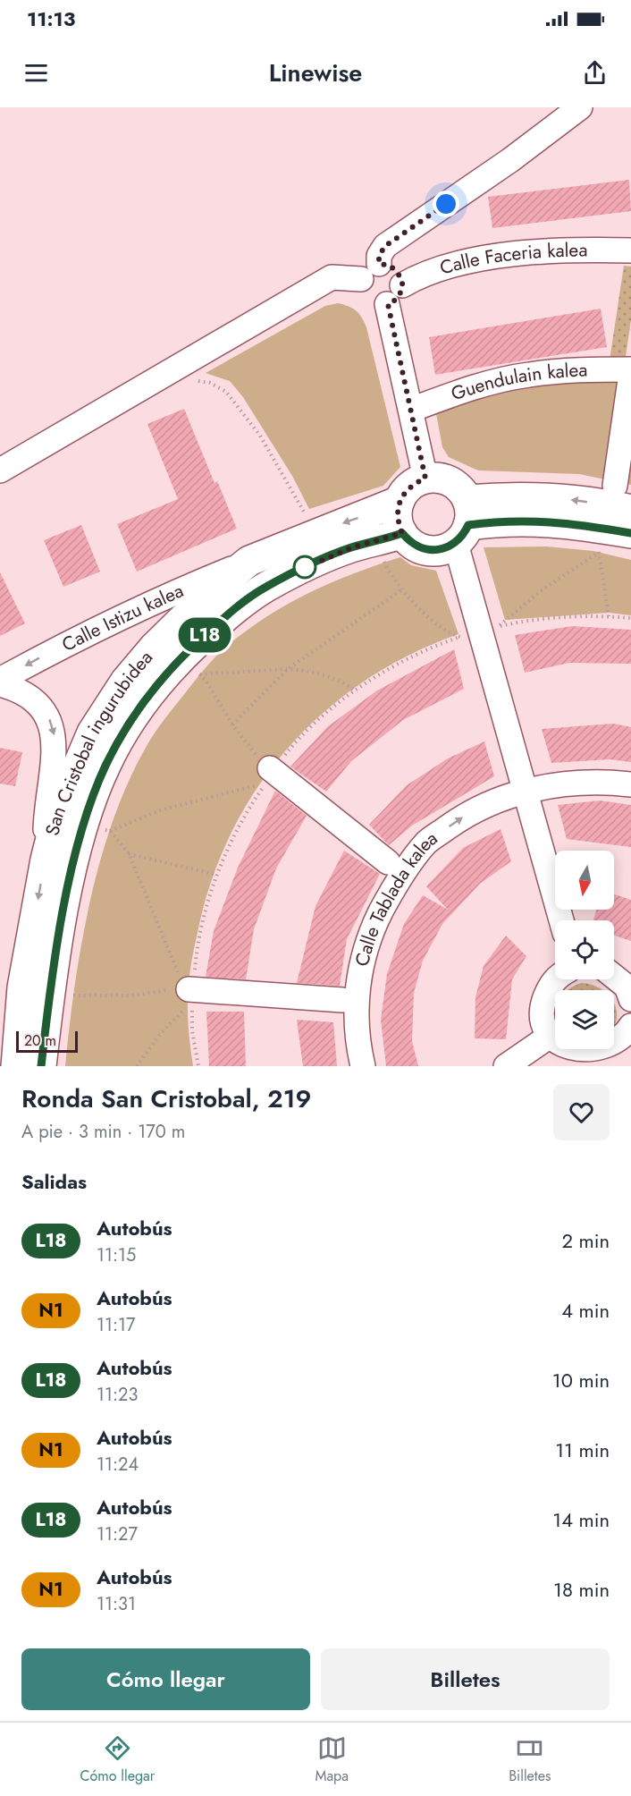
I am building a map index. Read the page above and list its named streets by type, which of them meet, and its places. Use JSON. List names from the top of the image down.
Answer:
{
  "streets": {
    "street": [
      "Calle Faceria kalea",
      "Guendulain kalea",
      "Calle Istizu kalea",
      "San Cristobal ingurubidea",
      "Calle Tablada kalea"
    ]
  },
  "crossings": [
    ["Calle Istizu kalea", "San Cristobal ingurubidea"]
  ],
  "one_way": ["Calle Tablada kalea"],
  "lines": ["bus line L18"],
  "scale_bar": "20 m",
  "north": "bottom",
  "page": {
    "status": "11:13",
    "header": "Linewise",
    "on_map": "L18",
    "scale": "20 m",
    "heading": [
      ["Ronda San Cristobal, 219", "A pie · 3 min · 170 m"],
      "Salidas"
    ],
    "list": [
      {
        "mark": "L18",
        "name": "Autobús",
        "note": "11:15",
        "value": "2 min"
      },
      {
        "mark": "N1",
        "name": "Autobús",
        "note": "11:17",
        "value": "4 min"
      },
      {
        "mark": "L18",
        "name": "Autobús",
        "note": "11:23",
        "value": "10 min"
      },
      {
        "mark": "N1",
        "name": "Autobús",
        "note": "11:24",
        "value": "11 min"
      },
      {
        "mark": "L18",
        "name": "Autobús",
        "note": "11:27",
        "value": "14 min"
      },
      {
        "mark": "N1",
        "name": "Autobús",
        "note": "11:31",
        "value": "18 min"
      }
    ],
    "buttons": ["Cómo llegar", "Billetes"],
    "tabs": ["Cómo llegar", "Mapa", "Billetes"]
  }
}
